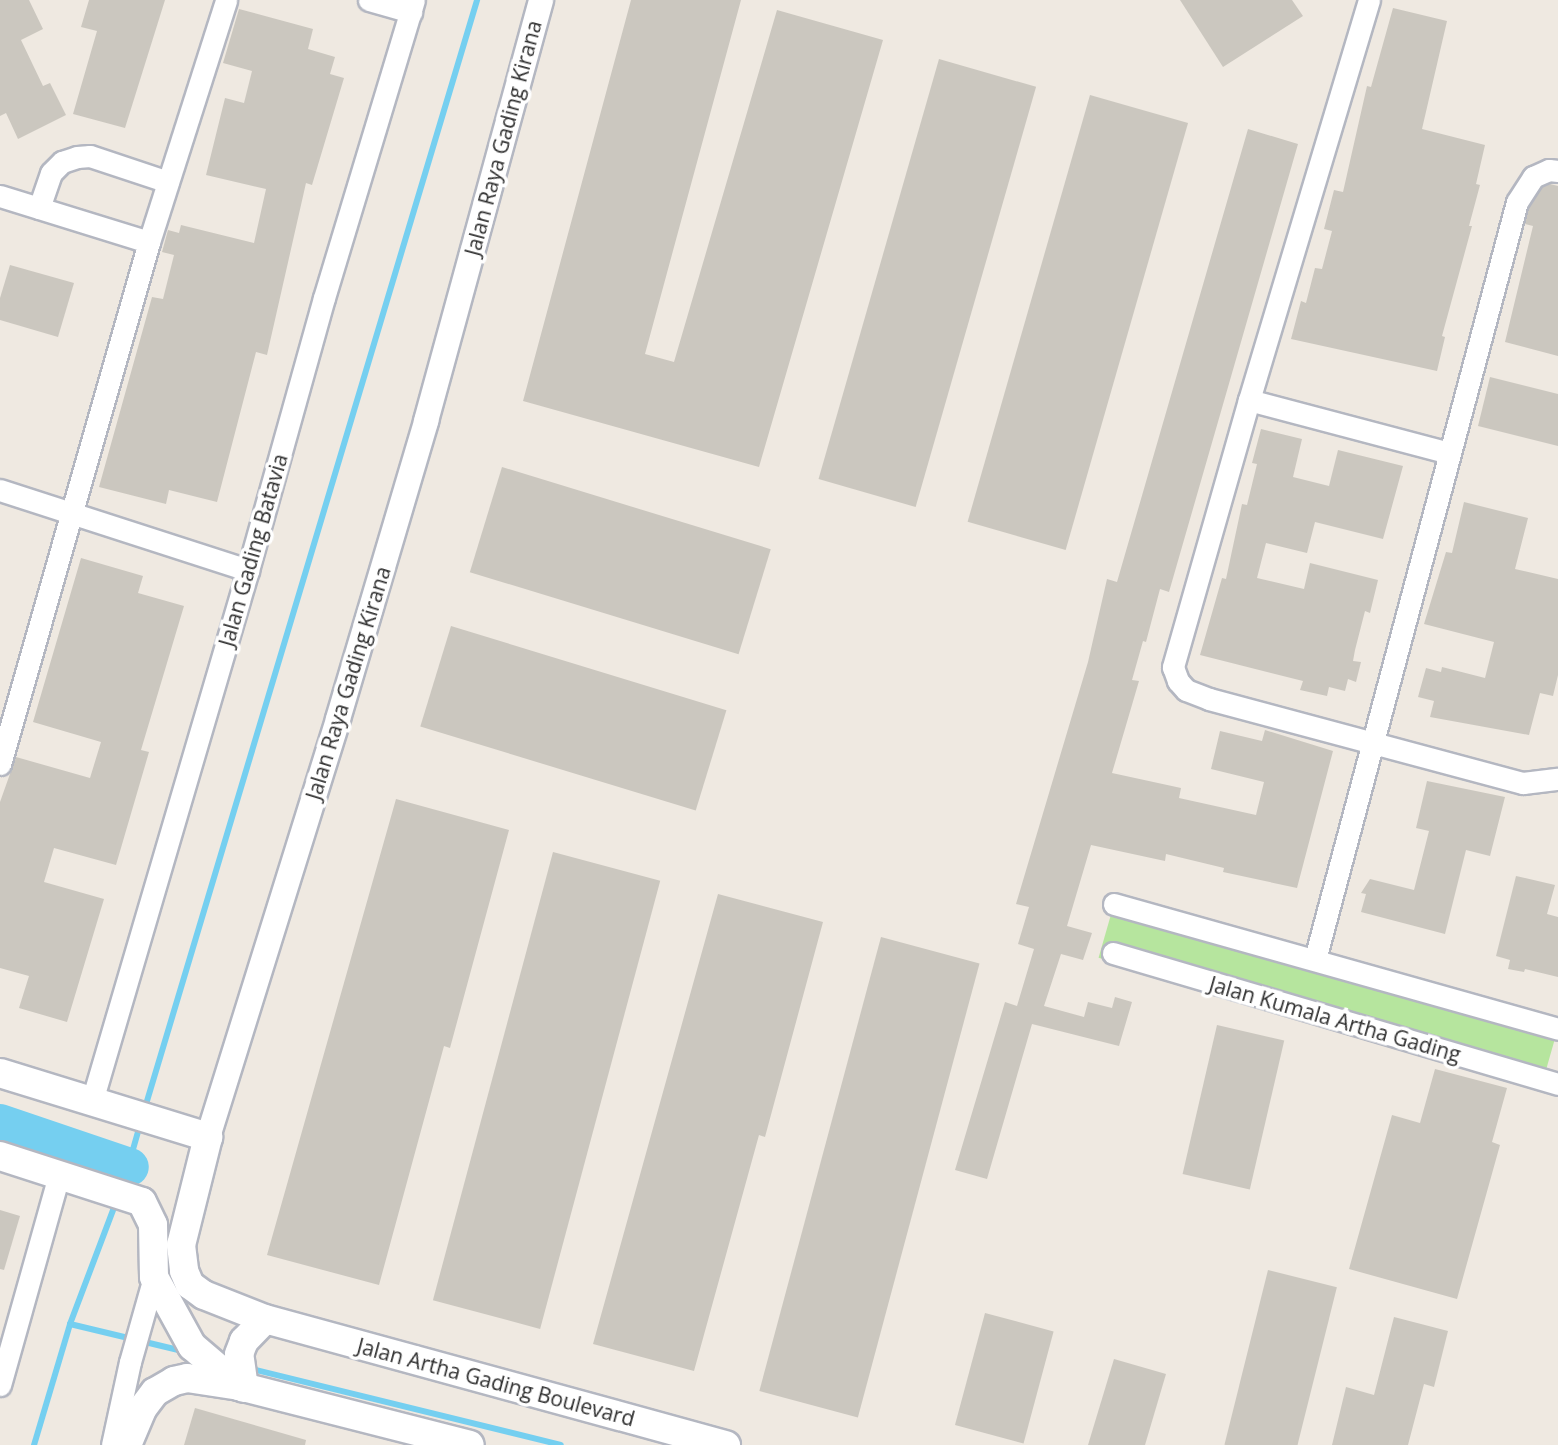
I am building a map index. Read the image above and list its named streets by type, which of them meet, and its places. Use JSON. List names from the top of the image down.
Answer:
{
  "streets": {
    "main road": ["Jalan Raya Gading Kirana", "Jalan Artha Gading Boulevard"],
    "street": ["Jalan Gading Batavia", "Jalan Kumala Artha Gading"]
  },
  "crossings": [
    ["Jalan Raya Gading Kirana", "Jalan Artha Gading Boulevard"]
  ]
}
